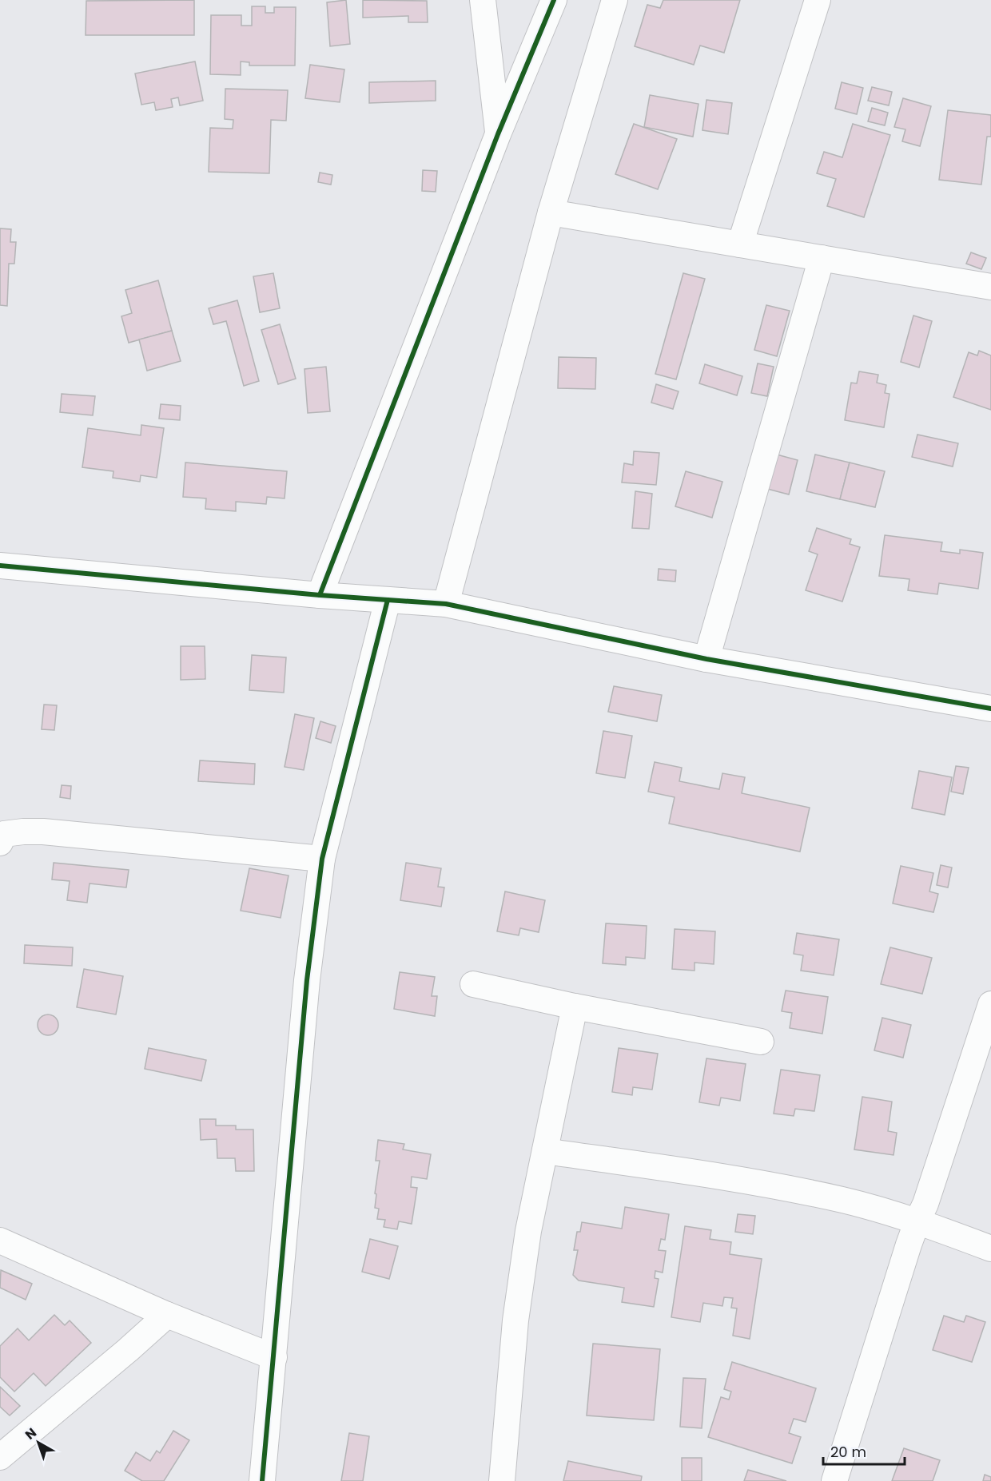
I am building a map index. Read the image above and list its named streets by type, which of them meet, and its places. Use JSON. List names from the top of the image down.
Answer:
{
  "scale_bar": "20 m",
  "north": "top left"
}
